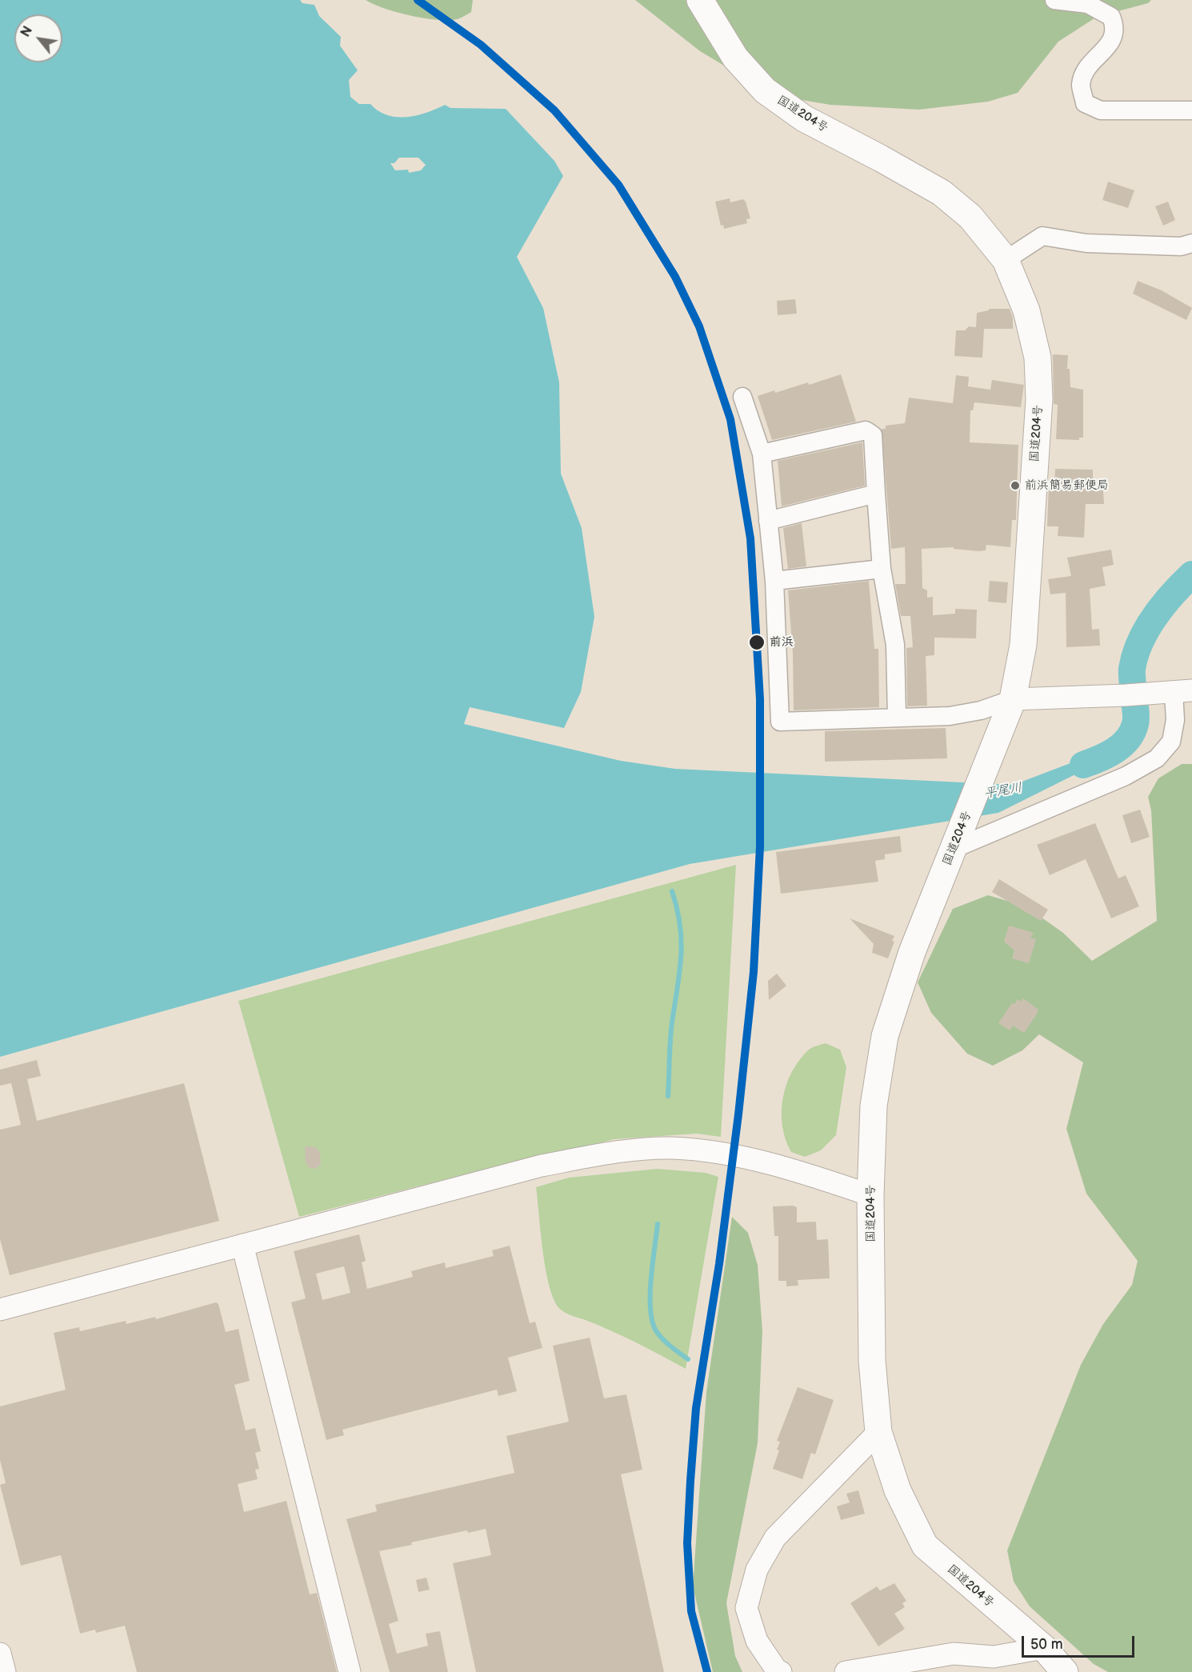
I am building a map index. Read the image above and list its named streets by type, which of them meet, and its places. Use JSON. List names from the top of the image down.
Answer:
{
  "streets": {
    "highway": ["国道204号"]
  },
  "water": ["平尾川"],
  "places": ["前浜簡易郵便局", "前浜"],
  "scale_bar": "50 m",
  "north": "top left"
}
